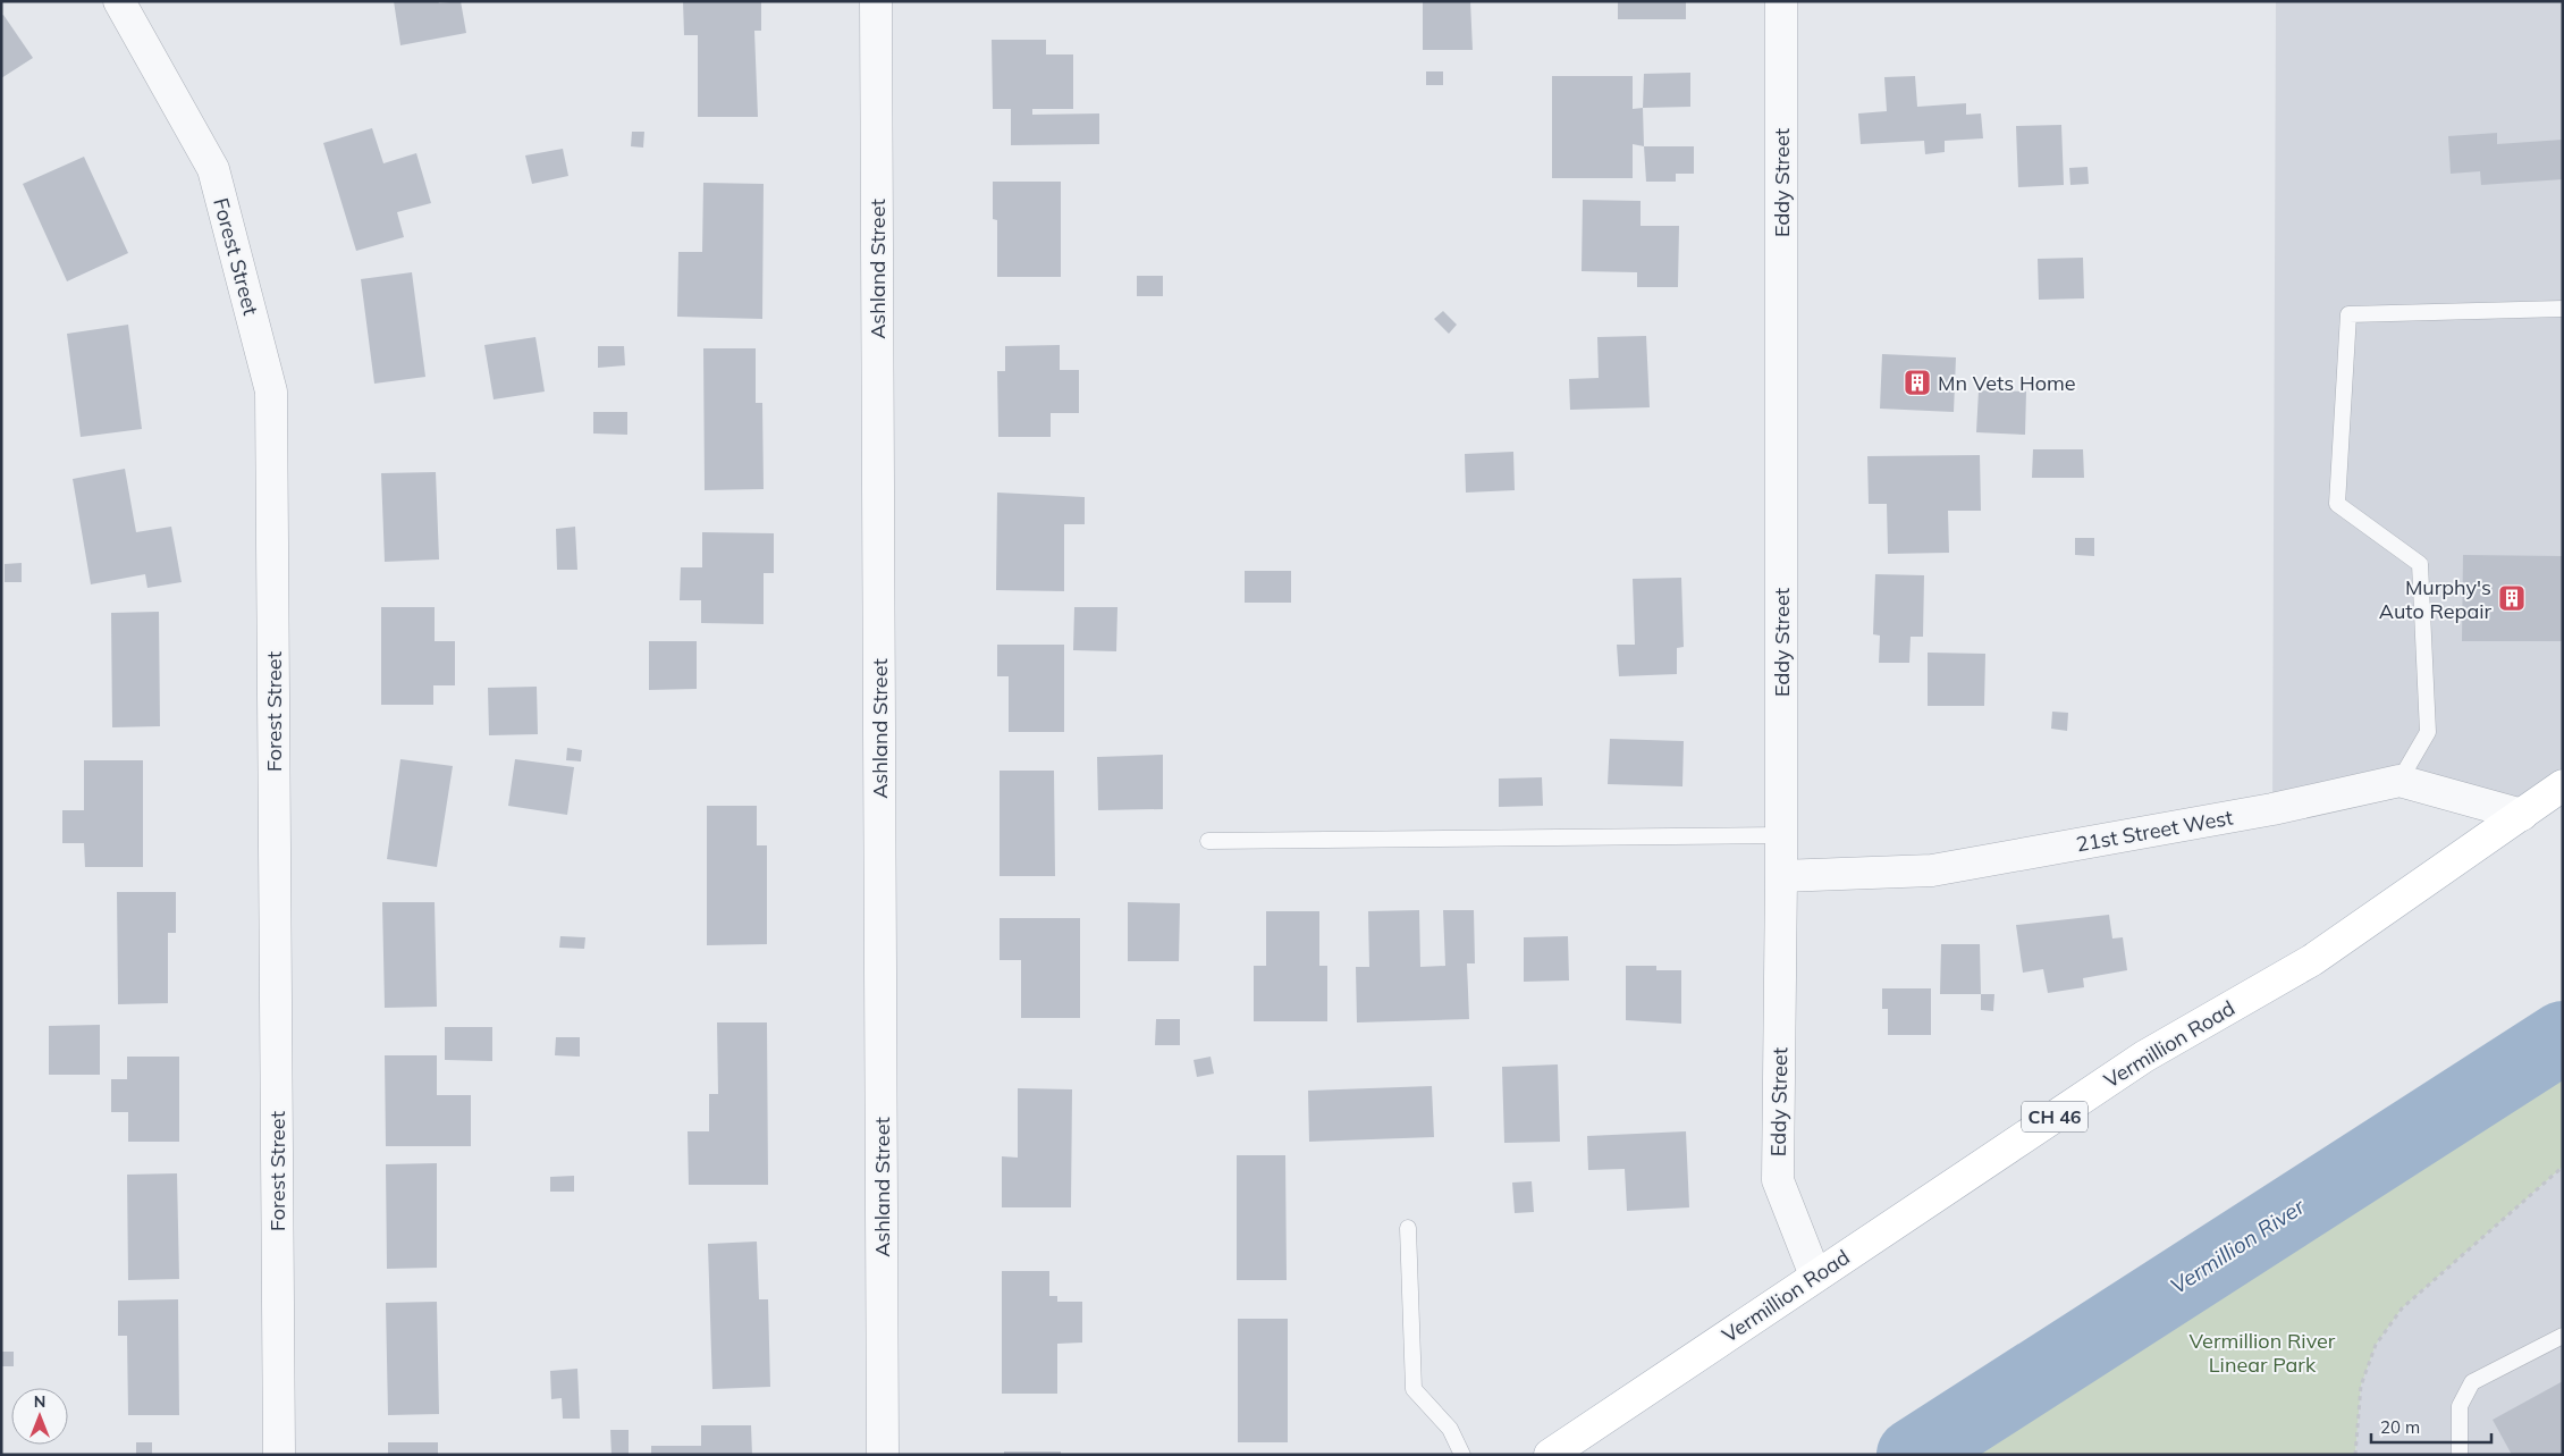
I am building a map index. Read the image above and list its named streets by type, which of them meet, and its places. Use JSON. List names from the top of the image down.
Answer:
{
  "streets": {
    "main road": ["Vermillion Road", "CH 46"],
    "street": [
      "Eddy Street",
      "Forest Street",
      "Ashland Street",
      "21st Street West"
    ]
  },
  "crossings": [
    ["Eddy Street", "21st Street West"],
    ["Eddy Street", "Vermillion Road"],
    ["21st Street West", "Vermillion Road"]
  ],
  "water": ["Vermillion River"],
  "parks": ["Vermillion River Linear Park"],
  "places": {
    "building": ["Mn Vets Home", "Murphy's Auto Repair"]
  },
  "scale_bar": "20 m",
  "north": "top"
}
